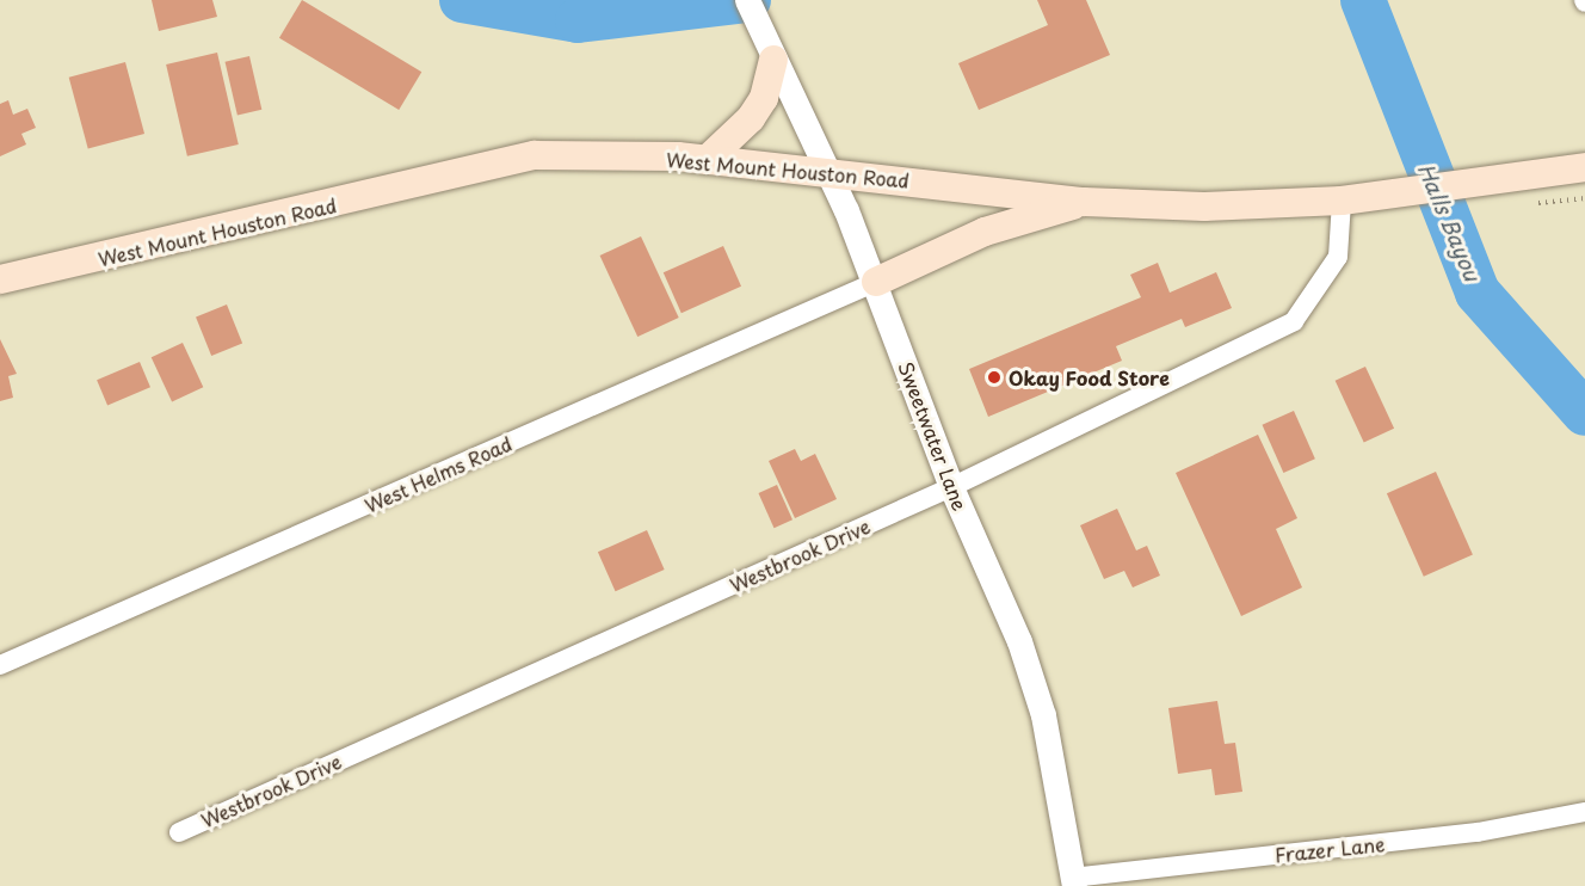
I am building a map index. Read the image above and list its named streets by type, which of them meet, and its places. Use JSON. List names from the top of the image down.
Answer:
{
  "streets": {
    "main road": ["West Mount Houston Road"],
    "street": [
      "Sweetwater Lane",
      "West Helms Road",
      "Westbrook Drive",
      "Frazer Lane"
    ]
  },
  "crossings": [
    ["West Mount Houston Road", "Sweetwater Lane"],
    ["West Mount Houston Road", "Westbrook Drive"],
    ["Sweetwater Lane", "West Helms Road"],
    ["Sweetwater Lane", "Westbrook Drive"],
    ["Sweetwater Lane", "Frazer Lane"]
  ],
  "water": ["Halls Bayou"],
  "places": ["Okay Food Store"]
}
